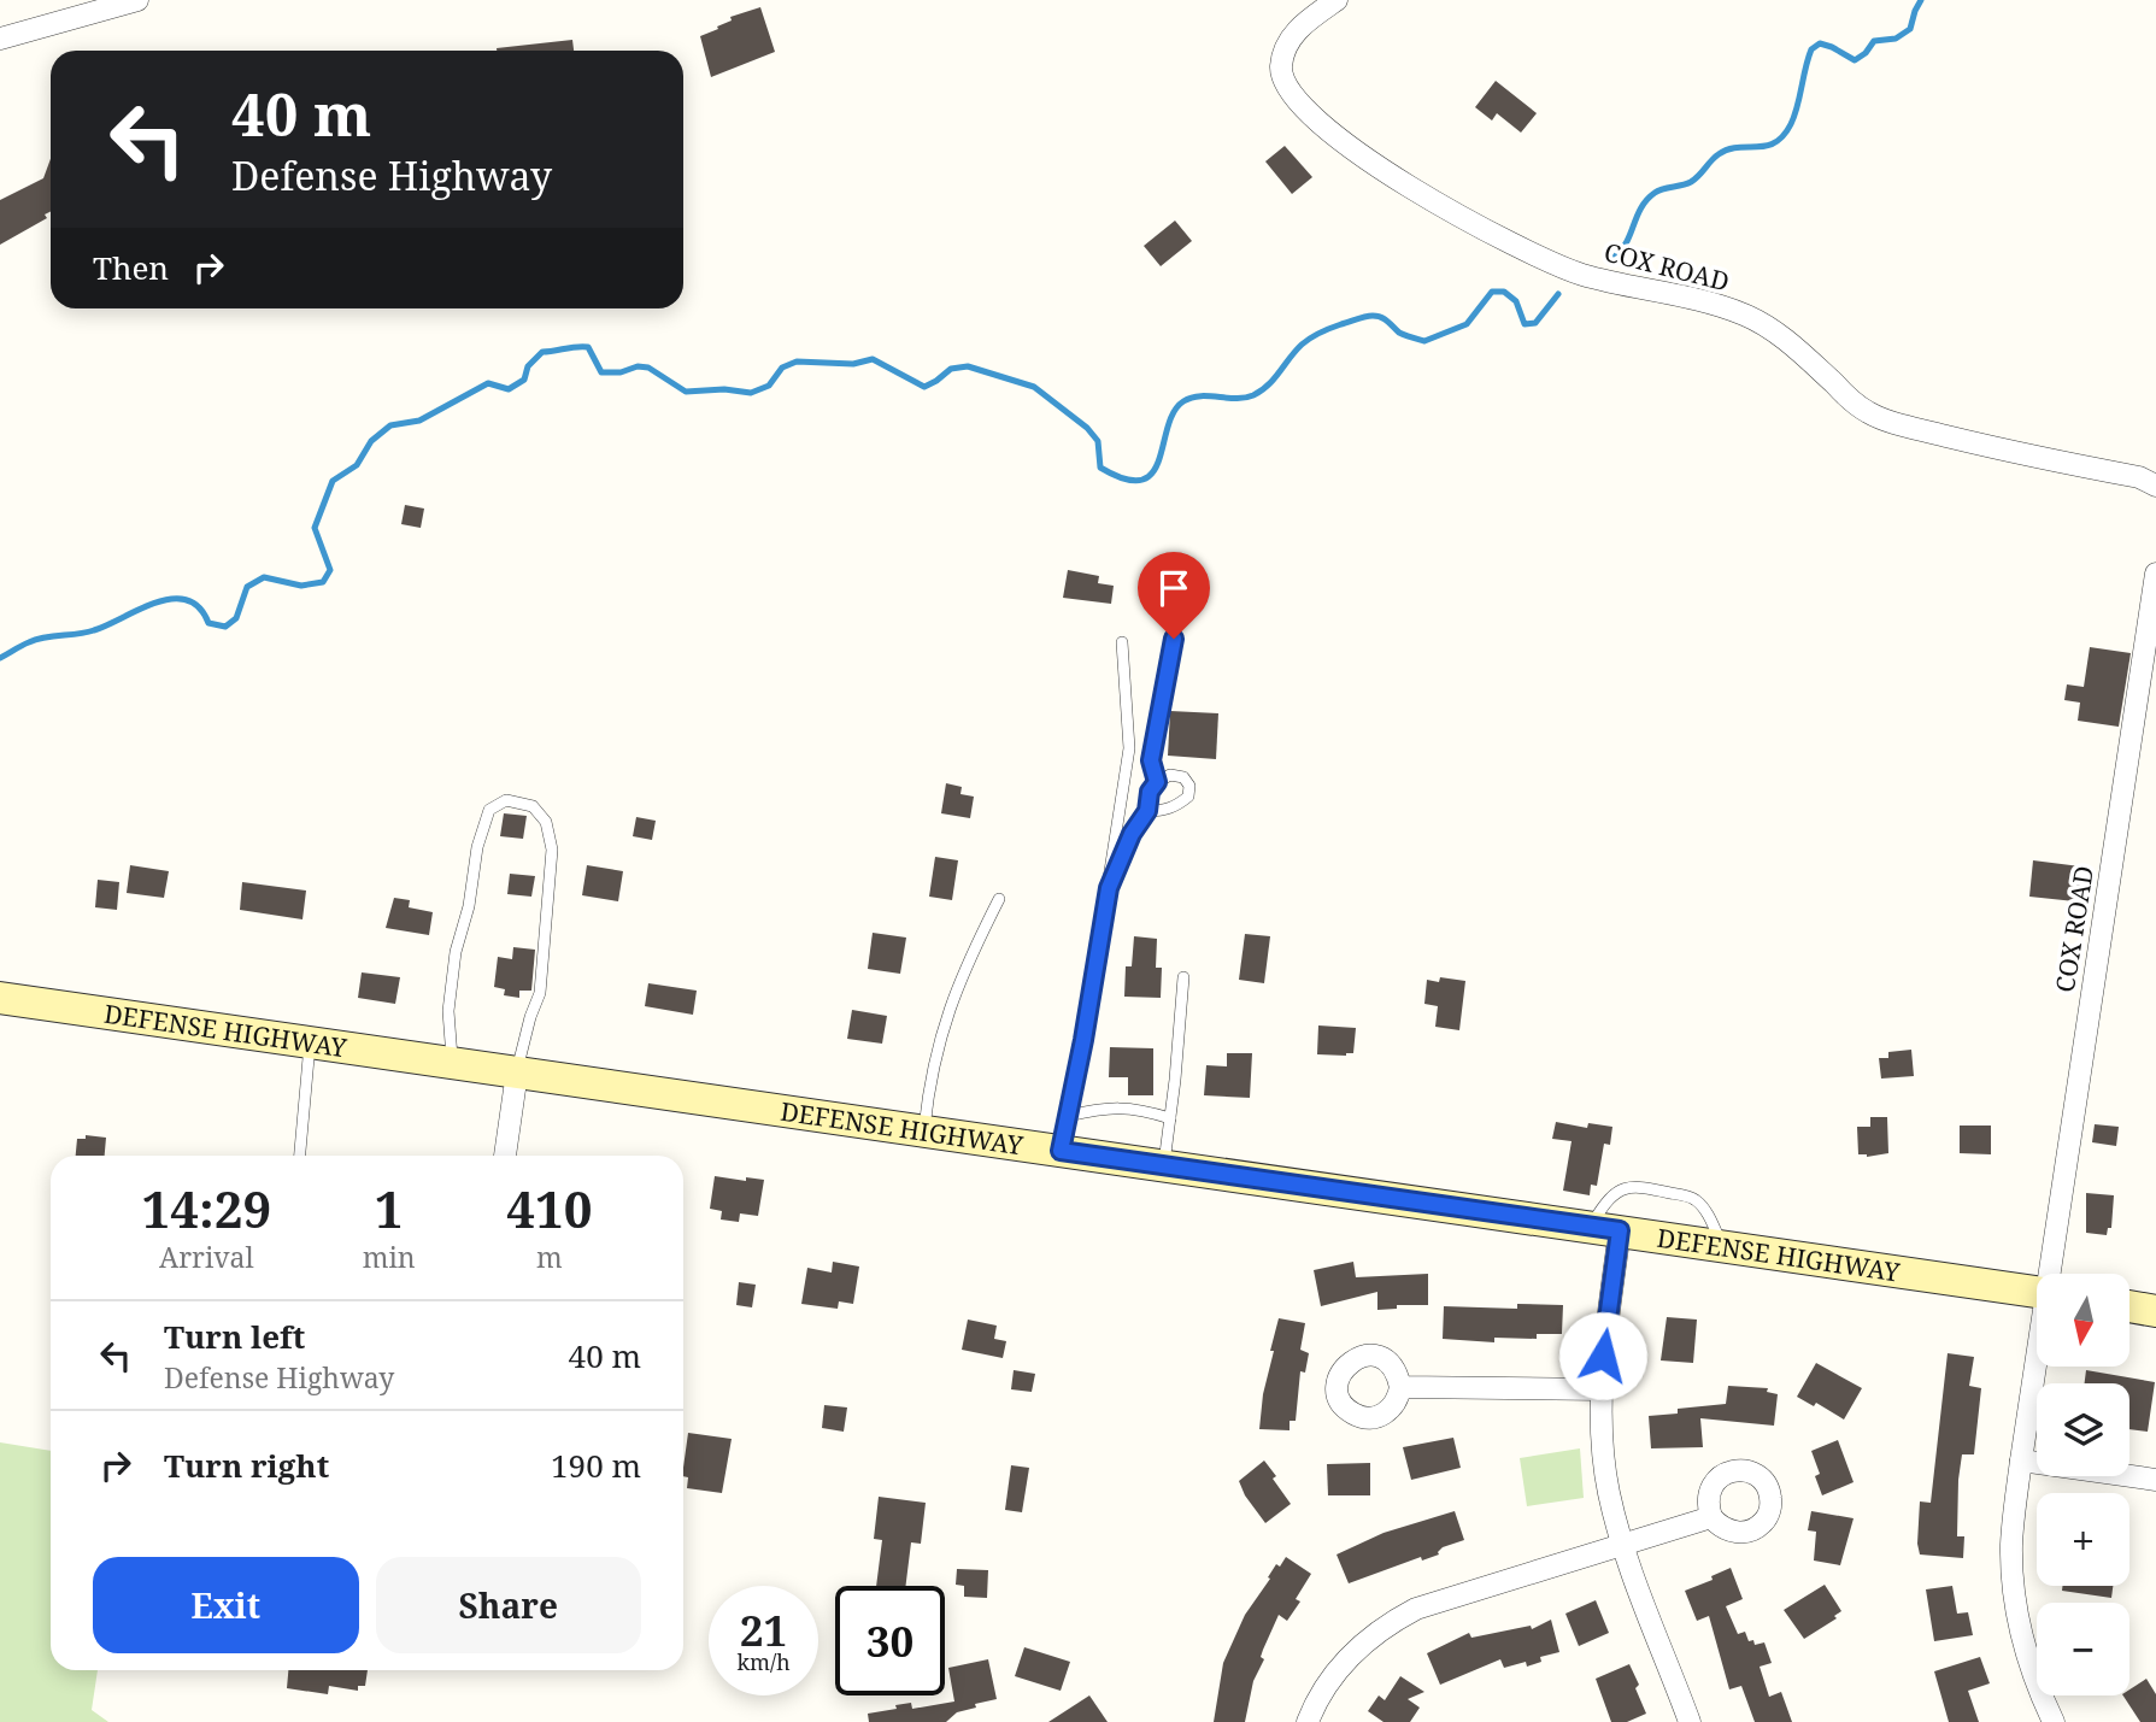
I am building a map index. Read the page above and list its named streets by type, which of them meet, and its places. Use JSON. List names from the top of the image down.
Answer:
{
  "streets": {
    "main road": ["DEFENSE HIGHWAY"],
    "street": ["COX ROAD"]
  },
  "north": "bottom",
  "page": {
    "turn": ["40 m", "Defense Highway"],
    "then": "Then",
    "eta": [
      "14:29",
      "Arrival",
      "1",
      "min",
      "410",
      "m"
    ],
    "map_buttons": ["+", "−"],
    "list": [
      {
        "name": "Turn left",
        "note": "Defense Highway",
        "value": "40 m"
      },
      {
        "name": "Turn right",
        "value": "190 m"
      }
    ],
    "buttons": ["Exit", "Share"],
    "speed": "21 km/h",
    "limit": "30"
  }
}
